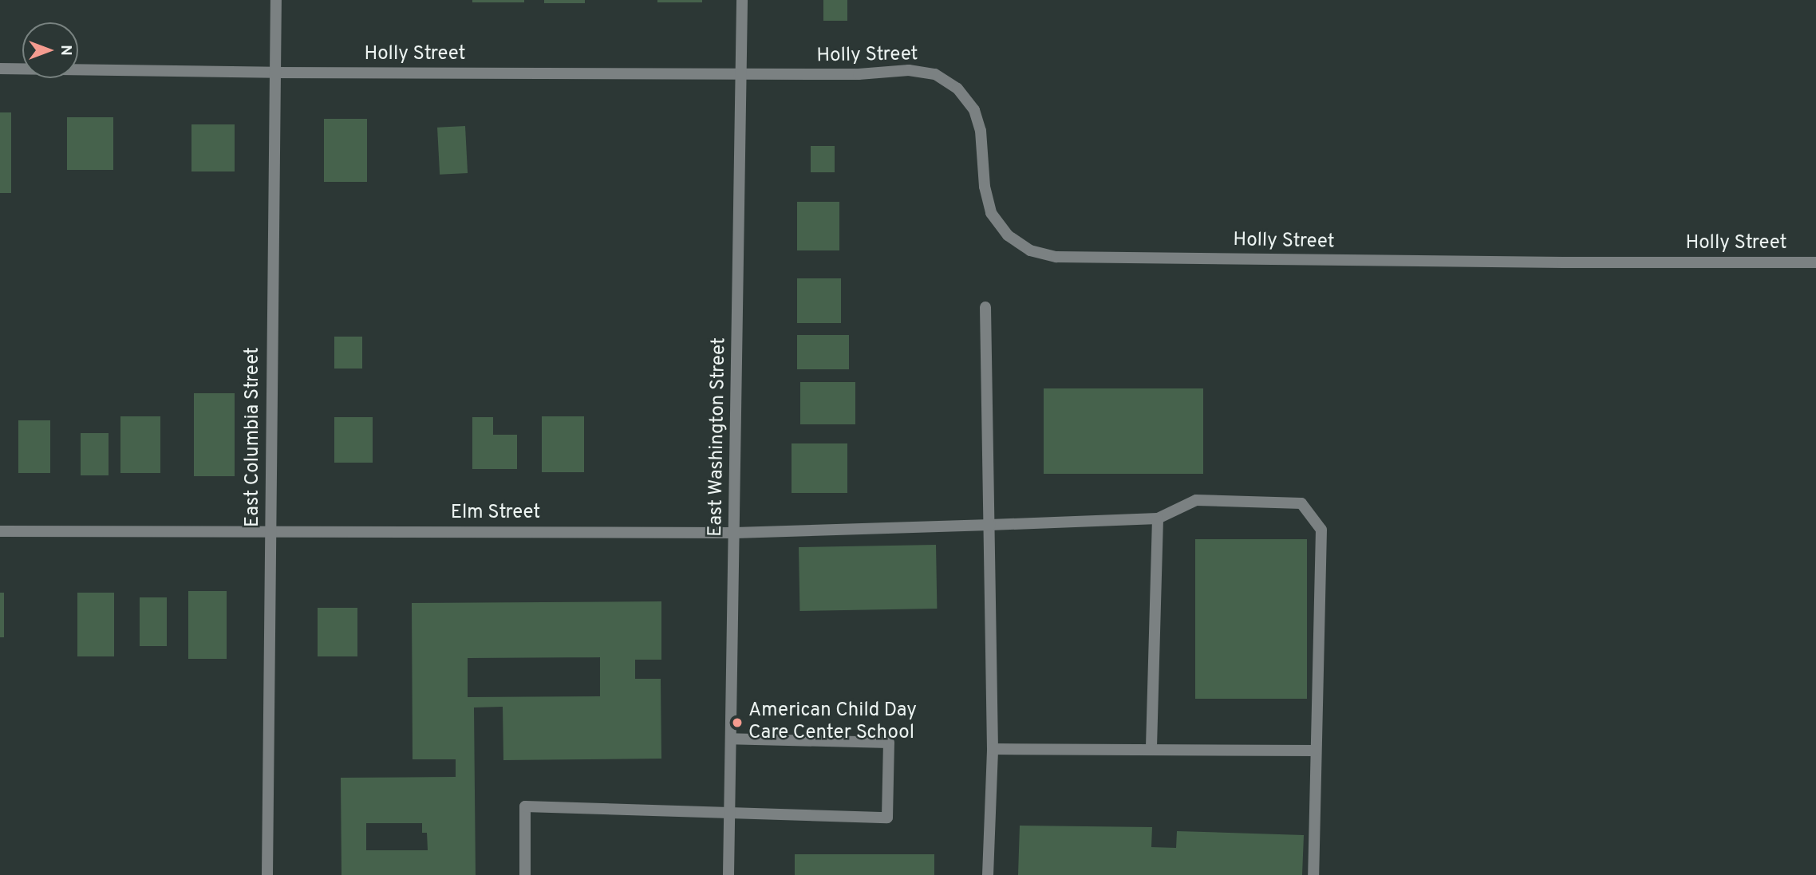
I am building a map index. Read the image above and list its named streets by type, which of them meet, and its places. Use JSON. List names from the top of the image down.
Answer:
{
  "streets": {
    "street": [
      "Holly Street",
      "East Columbia Street",
      "East Washington Street",
      "Elm Street"
    ]
  },
  "crossings": [
    ["Holly Street", "East Columbia Street"],
    ["Holly Street", "East Washington Street"],
    ["East Columbia Street", "Elm Street"],
    ["East Washington Street", "Elm Street"]
  ],
  "places": ["American Child Day Care Center School"],
  "north": "right"
}
